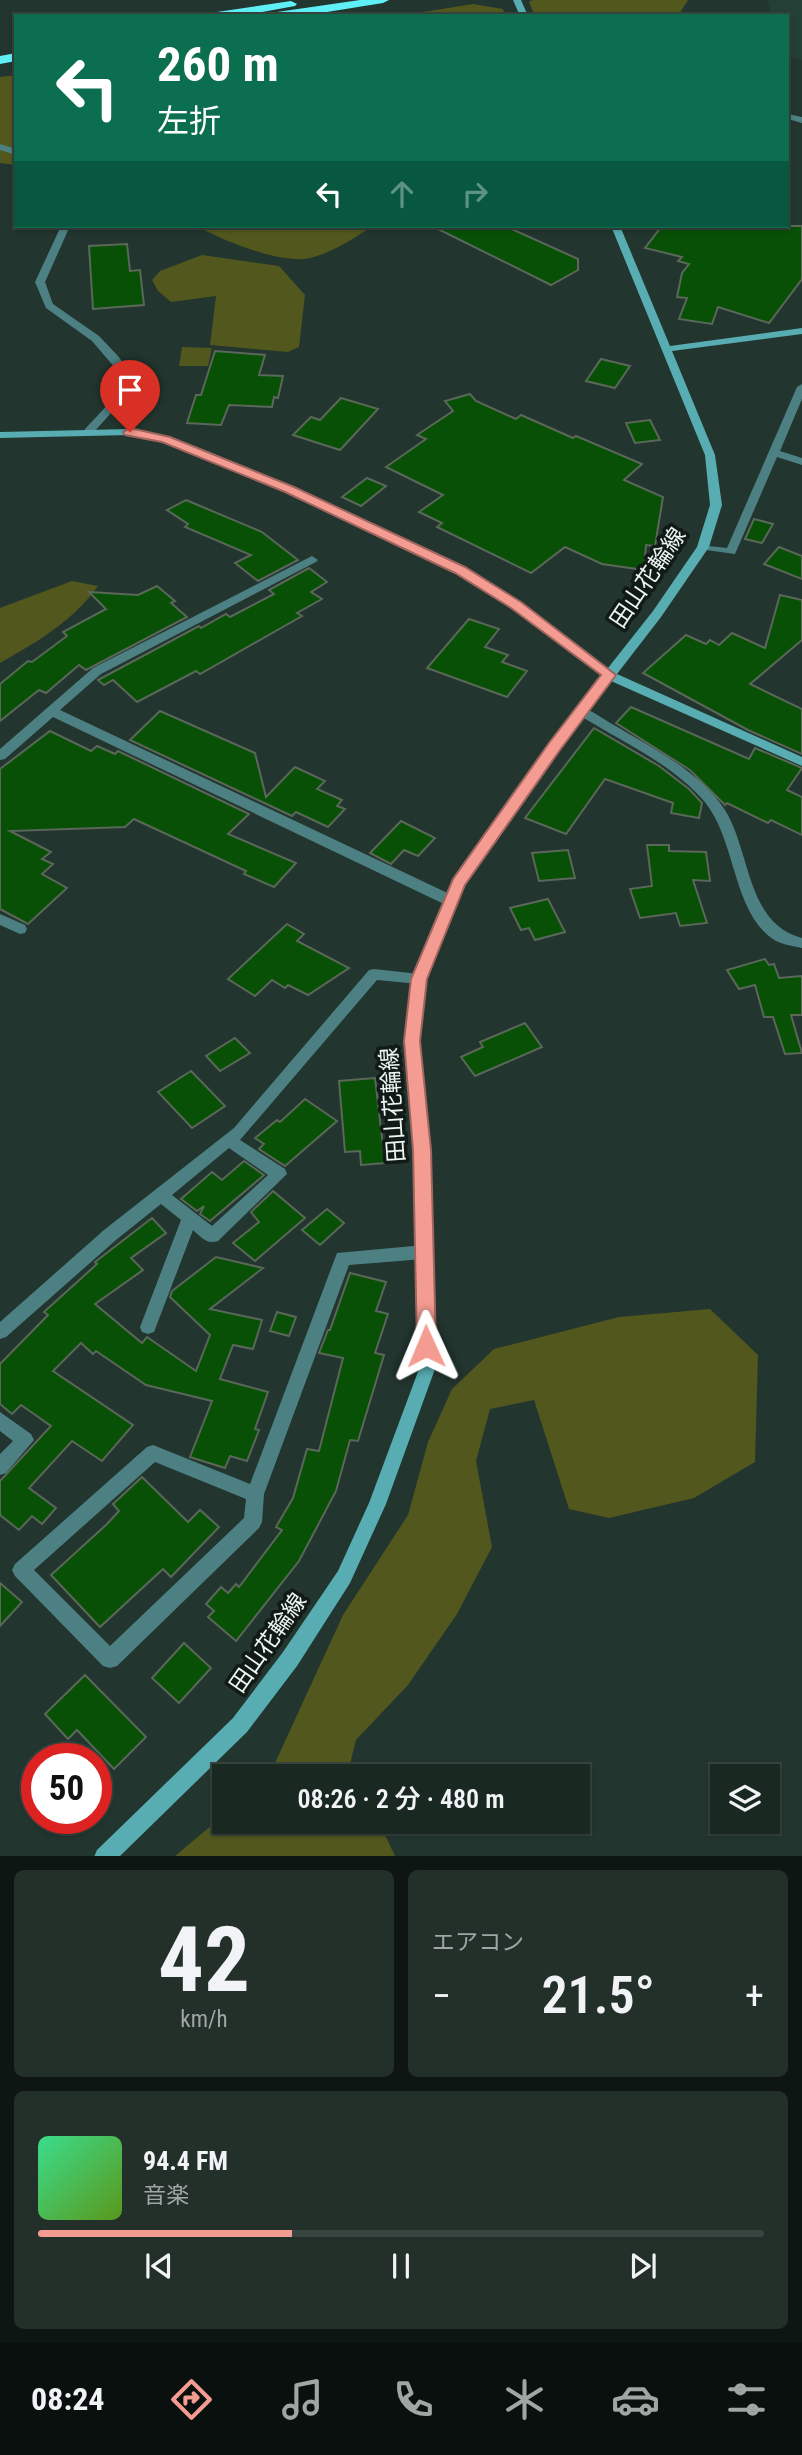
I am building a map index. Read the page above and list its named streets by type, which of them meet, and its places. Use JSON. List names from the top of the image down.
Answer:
{
  "streets": {
    "main road": ["田山花輪線"]
  },
  "page": {
    "turn": ["260 m", "左折"],
    "limit": "50",
    "trip": "08:26 · 2 分 · 480 m",
    "tile": [
      ["42", "km/h"],
      "エアコン"
    ],
    "heat": ["−", "21.5°", "+"],
    "song": ["94.4 FM", "音楽"],
    "tabs": "08:24"
  }
}
